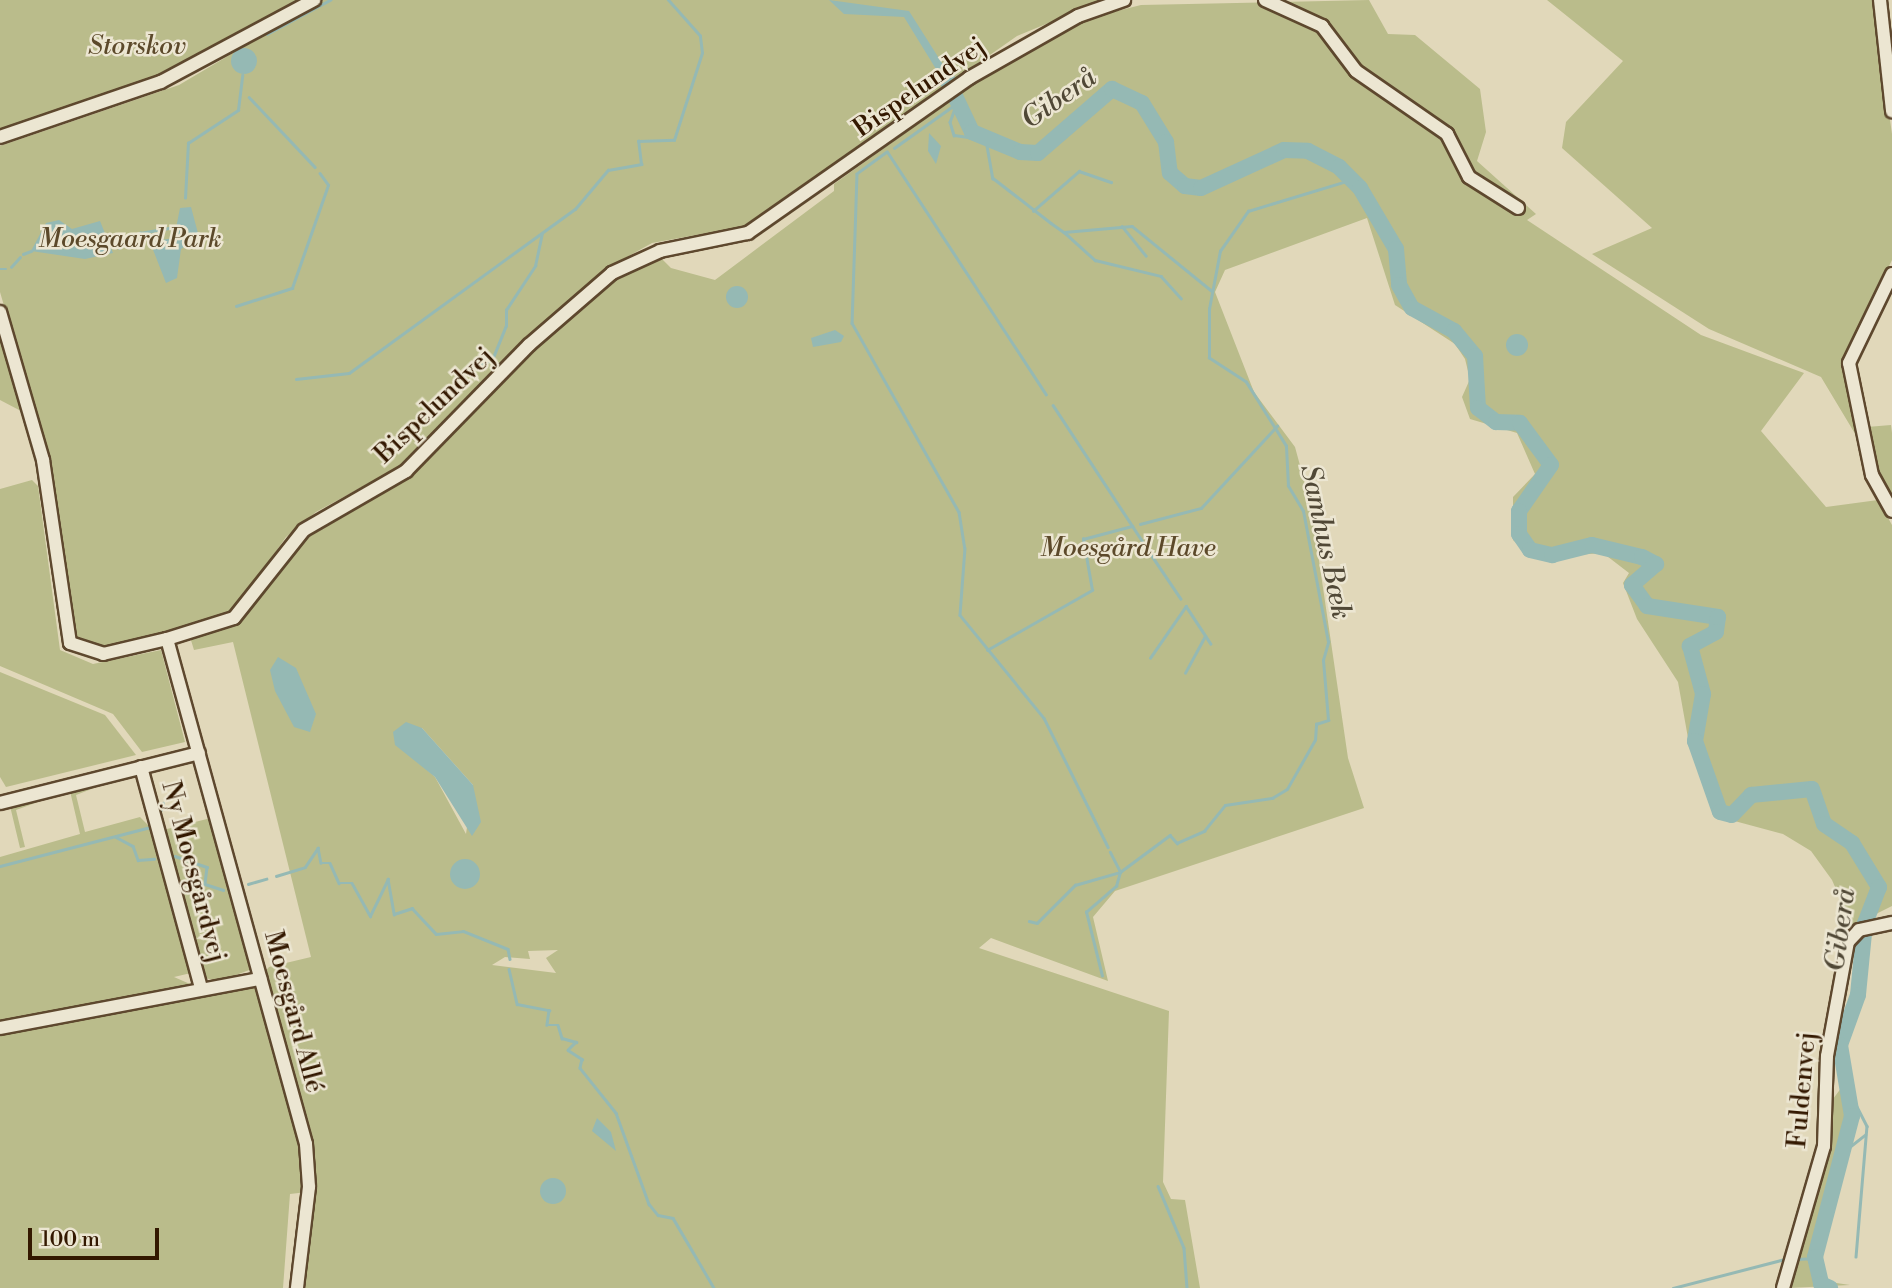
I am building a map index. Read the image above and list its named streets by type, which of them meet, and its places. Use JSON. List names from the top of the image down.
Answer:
{
  "streets": {
    "street": [
      "Bispelundvej",
      "Ny Moesgårdvej",
      "Moesgård Allé",
      "Fuldenvej"
    ]
  },
  "crossings": [
    ["Bispelundvej", "Moesgård Allé"],
    ["Ny Moesgårdvej", "Moesgård Allé"]
  ],
  "water": ["Giberå", "Samhus Bæk"],
  "parks": ["Storskov", "Moesgaard Park", "Moesgård Have"],
  "scale_bar": "100 m"
}
